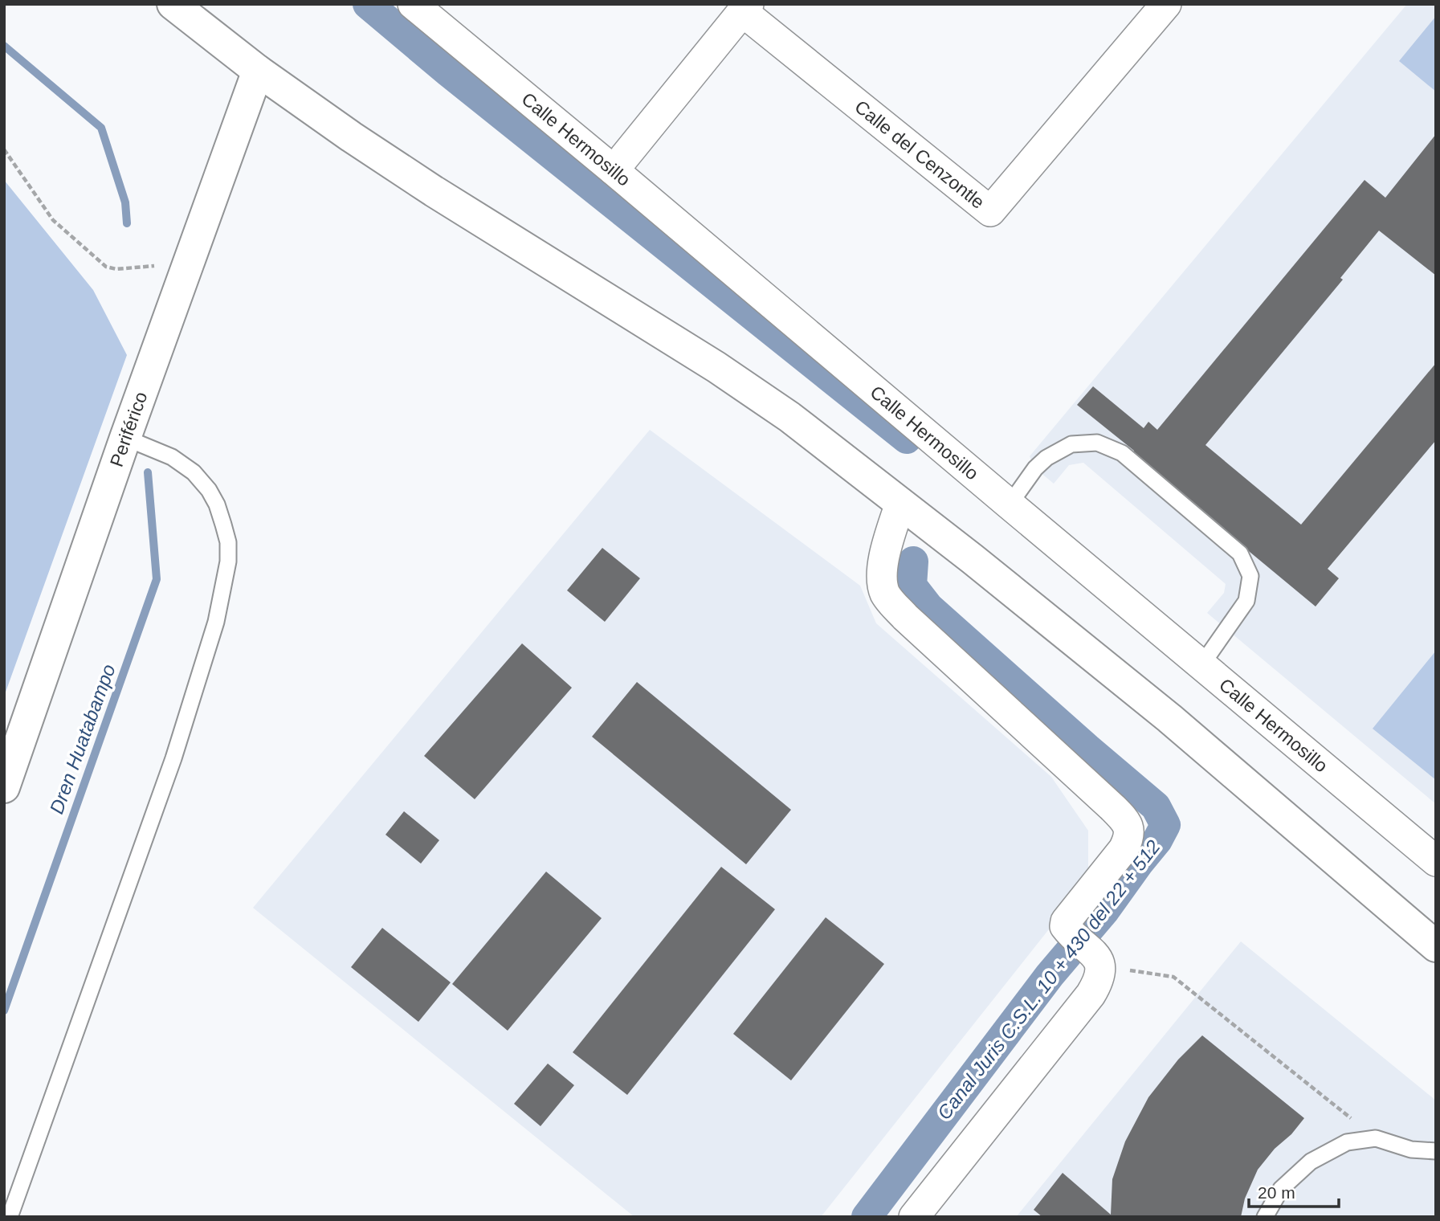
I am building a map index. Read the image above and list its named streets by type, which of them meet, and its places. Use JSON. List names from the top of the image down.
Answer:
{
  "streets": {
    "main road": ["Periférico"],
    "street": ["Calle Hermosillo", "Calle del Cenzontle"]
  },
  "crossings": [
    ["Calle Hermosillo", "Calle del Cenzontle"]
  ],
  "water": ["Dren Huatabampo", "Canal Juris C.S.L. 10 + 430 del 22 + 512"],
  "scale_bar": "20 m"
}
